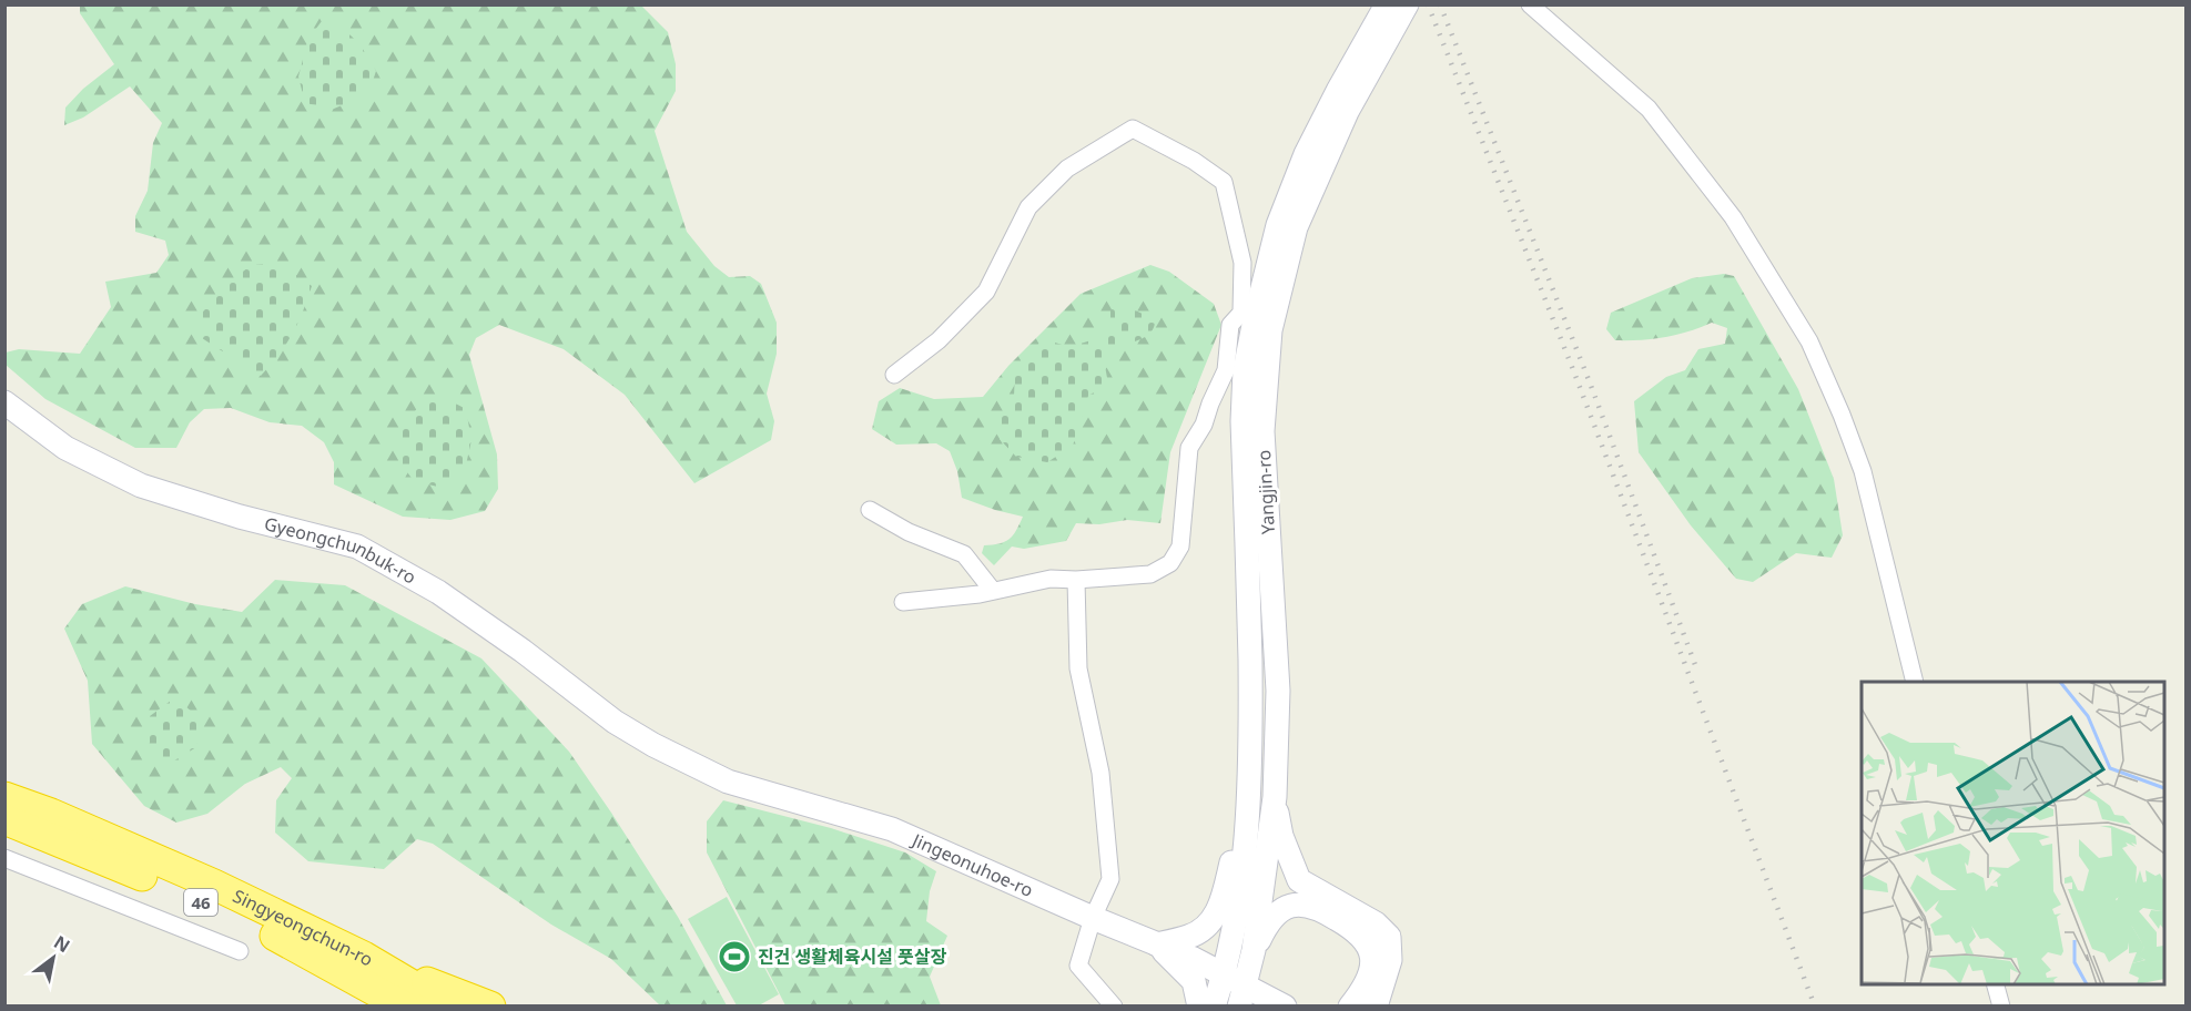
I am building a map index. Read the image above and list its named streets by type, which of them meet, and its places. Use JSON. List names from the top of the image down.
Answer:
{
  "streets": {
    "highway": ["46", "Singyeongchun-ro"],
    "main road": ["Yangjin-ro", "Gyeongchunbuk-ro", "Jingeonuhoe-ro"]
  },
  "crossings": [
    ["Yangjin-ro", "Jingeonuhoe-ro"],
    ["Gyeongchunbuk-ro", "Jingeonuhoe-ro"]
  ],
  "places": {
    "sports": ["진건 생활체육시설 풋살장"]
  },
  "north": "top right"
}
